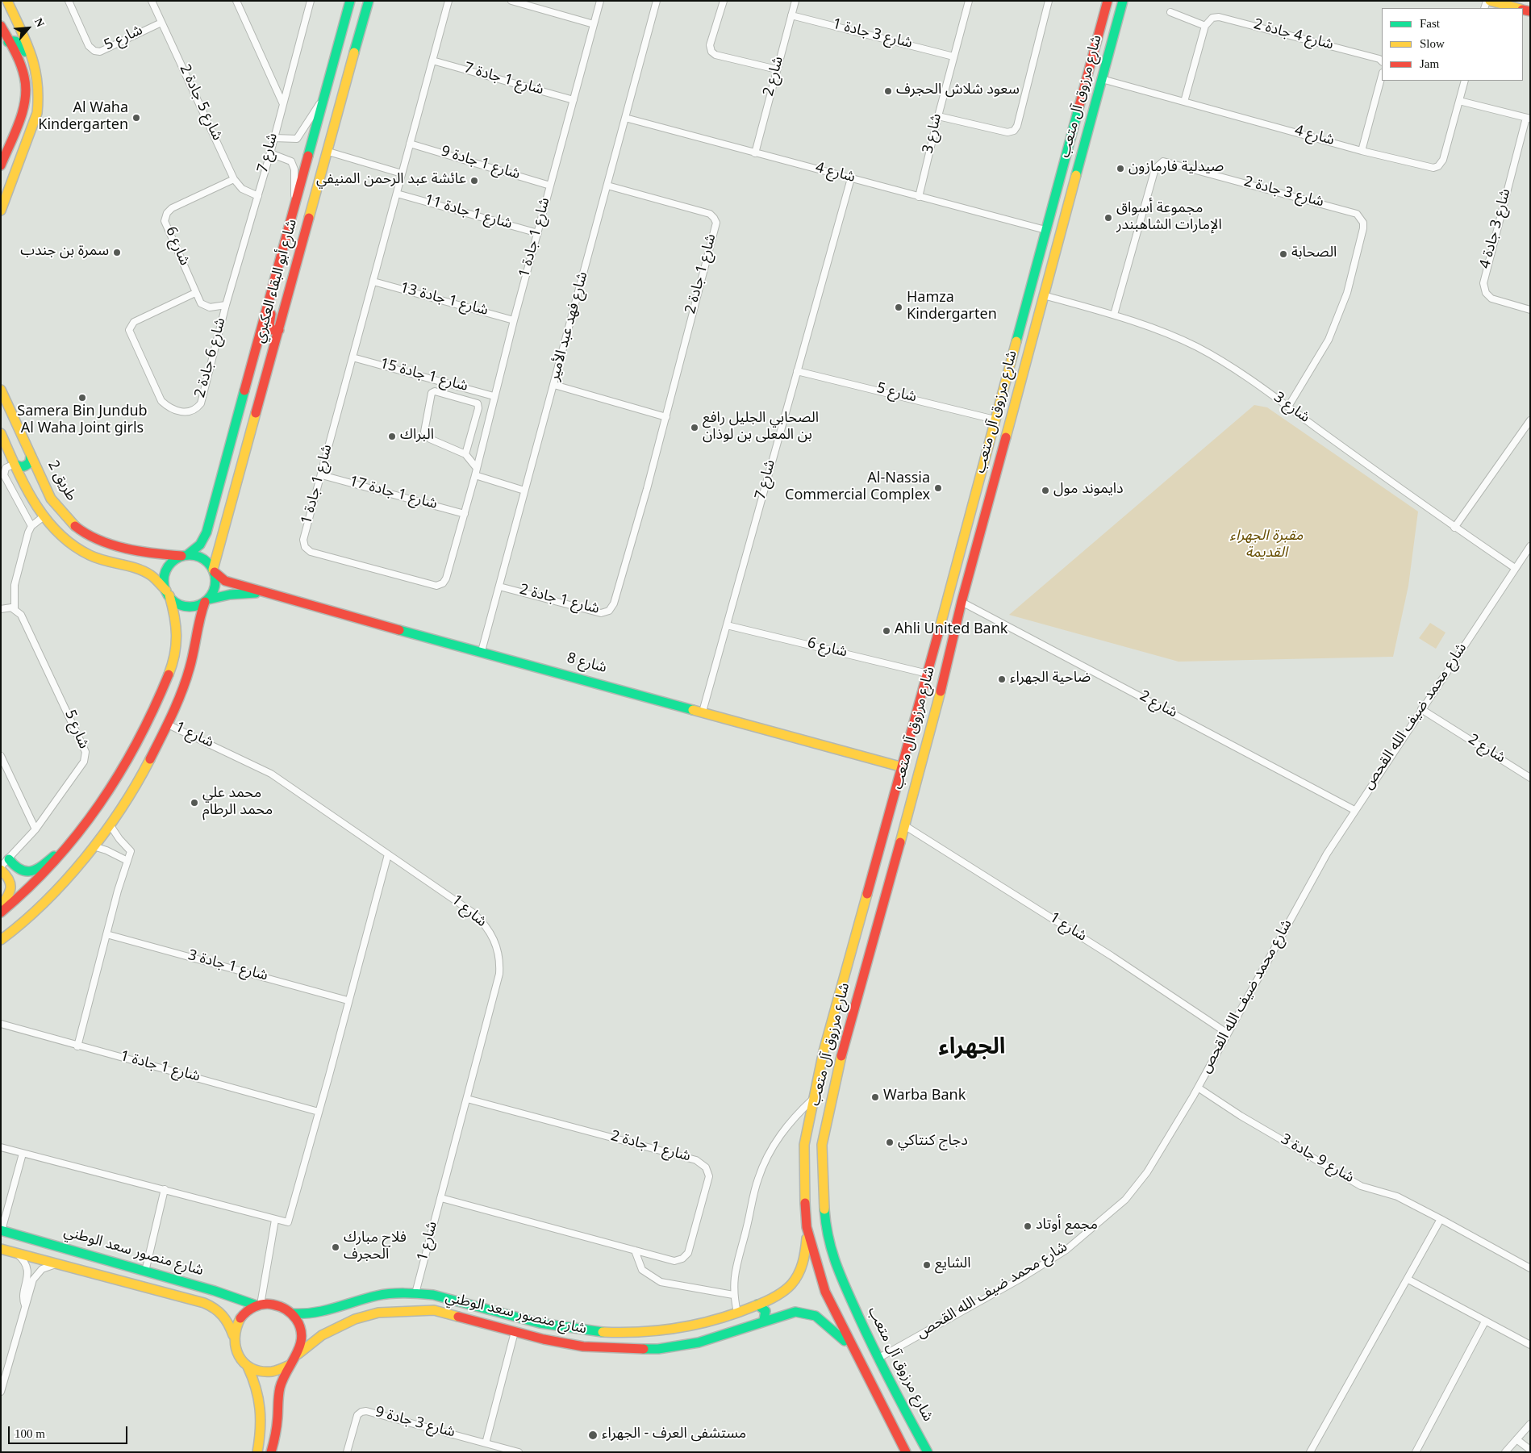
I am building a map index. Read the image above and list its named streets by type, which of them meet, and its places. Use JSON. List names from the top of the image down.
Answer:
{
  "streets": {
    "main road": [
      "شارع مرزوق آل متعب",
      "شارع أبو البقاء العكبري",
      "طريق 2",
      "شارع 8",
      "شارع منصور سعد الوطني"
    ],
    "street": [
      "شارع 3 جادة 1",
      "شارع 4 جادة 2",
      "شارع 5",
      "شارع 2",
      "شارع 1 جادة 7",
      "شارع 5 جادة 2",
      "شارع 3",
      "شارع 4",
      "شارع 7",
      "شارع 1 جادة 9",
      "شارع 3 جادة 2",
      "شارع 1 جادة 11",
      "شارع 3 جادة 4",
      "شارع 1 جادة 1",
      "شارع 6",
      "شارع 1 جادة 2",
      "شارع 1 جادة 13",
      "شارع فهد عبد الأمير",
      "شارع 6 جادة 2",
      "شارع 1 جادة 15",
      "شارع 1 جادة 17",
      "شارع محمد ضيف الله القحص",
      "شارع 1",
      "شارع 1 جادة 3",
      "شارع 9 جادة 3",
      "شارع 3 جادة 9"
    ]
  },
  "crossings": [
    ["شارع 3 جادة 1", "شارع 2"],
    ["شارع 3 جادة 1", "شارع 3"],
    ["شارع 5", "شارع مرزوق آل متعب"],
    ["شارع 5", "شارع 5 جادة 2"],
    ["شارع 5", "شارع 7"],
    ["شارع 2", "شارع مرزوق آل متعب"],
    ["شارع 2", "شارع 4"],
    ["شارع 2", "شارع محمد ضيف الله القحص"],
    ["شارع 1 جادة 7", "شارع 1 جادة 1"],
    ["شارع مرزوق آل متعب", "شارع 3"],
    ["شارع مرزوق آل متعب", "شارع 4"],
    ["شارع مرزوق آل متعب", "شارع 6"],
    ["شارع مرزوق آل متعب", "شارع 8"],
    ["شارع مرزوق آل متعب", "شارع محمد ضيف الله القحص"],
    ["شارع مرزوق آل متعب", "شارع 1"],
    ["شارع مرزوق آل متعب", "شارع منصور سعد الوطني"],
    ["شارع 5 جادة 2", "شارع 7"],
    ["شارع 5 جادة 2", "شارع 6"],
    ["شارع 3", "شارع 4"],
    ["شارع 3", "شارع 3 جادة 2"],
    ["شارع 3", "شارع محمد ضيف الله القحص"],
    ["شارع 4", "شارع 7"],
    ["شارع 4", "شارع 3 جادة 4"],
    ["شارع 4", "شارع فهد عبد الأمير"],
    ["شارع 7", "شارع 6"],
    ["شارع 7", "شارع 6 جادة 2"],
    ["شارع 7", "شارع 8"],
    ["شارع 1 جادة 9", "شارع 1 جادة 1"],
    ["شارع 1 جادة 11", "شارع 1 جادة 1"],
    ["شارع 1 جادة 1", "شارع 1 جادة 13"],
    ["شارع 1 جادة 1", "شارع 1 جادة 15"],
    ["شارع 1 جادة 1", "شارع 1 جادة 17"],
    ["شارع 6", "شارع 6 جادة 2"],
    ["شارع 1 جادة 2", "شارع فهد عبد الأمير"],
    ["شارع 1 جادة 2", "شارع 1"],
    ["شارع أبو البقاء العكبري", "طريق 2"],
    ["شارع أبو البقاء العكبري", "شارع 8"],
    ["شارع فهد عبد الأمير", "شارع 8"],
    ["طريق 2", "شارع 8"],
    ["شارع محمد ضيف الله القحص", "شارع 1"],
    ["شارع محمد ضيف الله القحص", "شارع 9 جادة 3"],
    ["شارع 1", "شارع منصور سعد الوطني"]
  ],
  "districts": ["الجهراء"],
  "parks": ["مقبرة الجهراء القديمة"],
  "places": [
    "سعود شلاش الحجرف",
    "Al Waha Kindergarten",
    "صيدلية فارمازون",
    "عائشة عبد الرحمن المنيفي",
    "مجموعة أسواق الإمارات الشاهبندر",
    "سمرة بن جندب",
    "الصحابة",
    "Hamza Kindergarten",
    "Samera Bin Jundub Al Waha Joint girls",
    "الصحابي الجليل رافع بن المعلى بن لوذان",
    "البراك",
    "Al-Nassia Commercial Complex",
    "دايموند مول",
    "Ahli United Bank",
    "ضاحية الجهراء",
    "محمد علي محمد الرطام",
    "Warba Bank",
    "دجاج كنتاكي",
    "مجمع أوتاد",
    "فلاح مبارك الحجرف",
    "الشايع",
    "مستشفى العرف - الجهراء"
  ],
  "legend": ["Fast", "Slow", "Jam"],
  "scale_bar": "100 m",
  "north": "top right"
}
